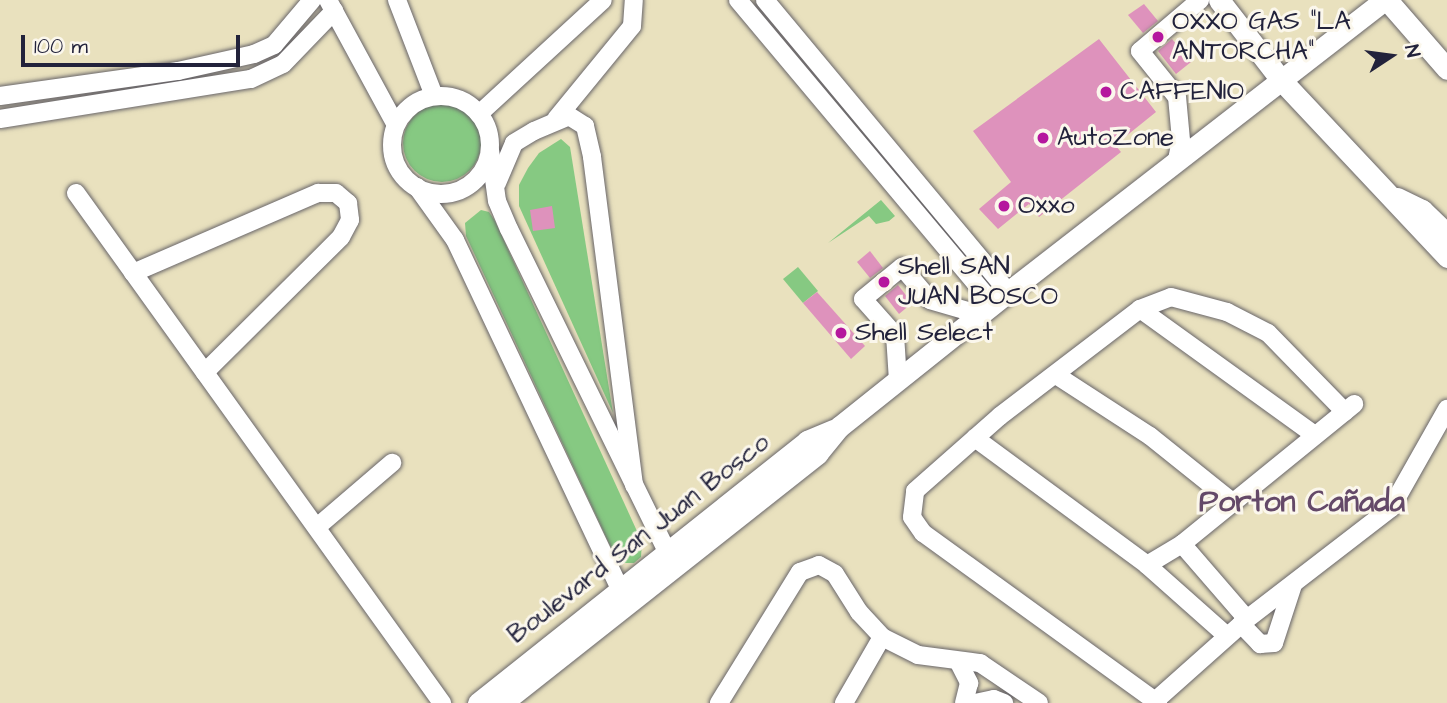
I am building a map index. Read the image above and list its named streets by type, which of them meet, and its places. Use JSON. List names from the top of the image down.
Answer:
{
  "streets": {
    "main road": ["Boulevard San Juan Bosco"]
  },
  "districts": ["Porton Cañada"],
  "places": [
    "OXXO GAS \"LA ANTORCHA\"",
    "CAFFENIO",
    "AutoZone",
    "Oxxo",
    "Shell SAN JUAN BOSCO",
    "Shell Select"
  ],
  "scale_bar": "100 m",
  "north": "right"
}
